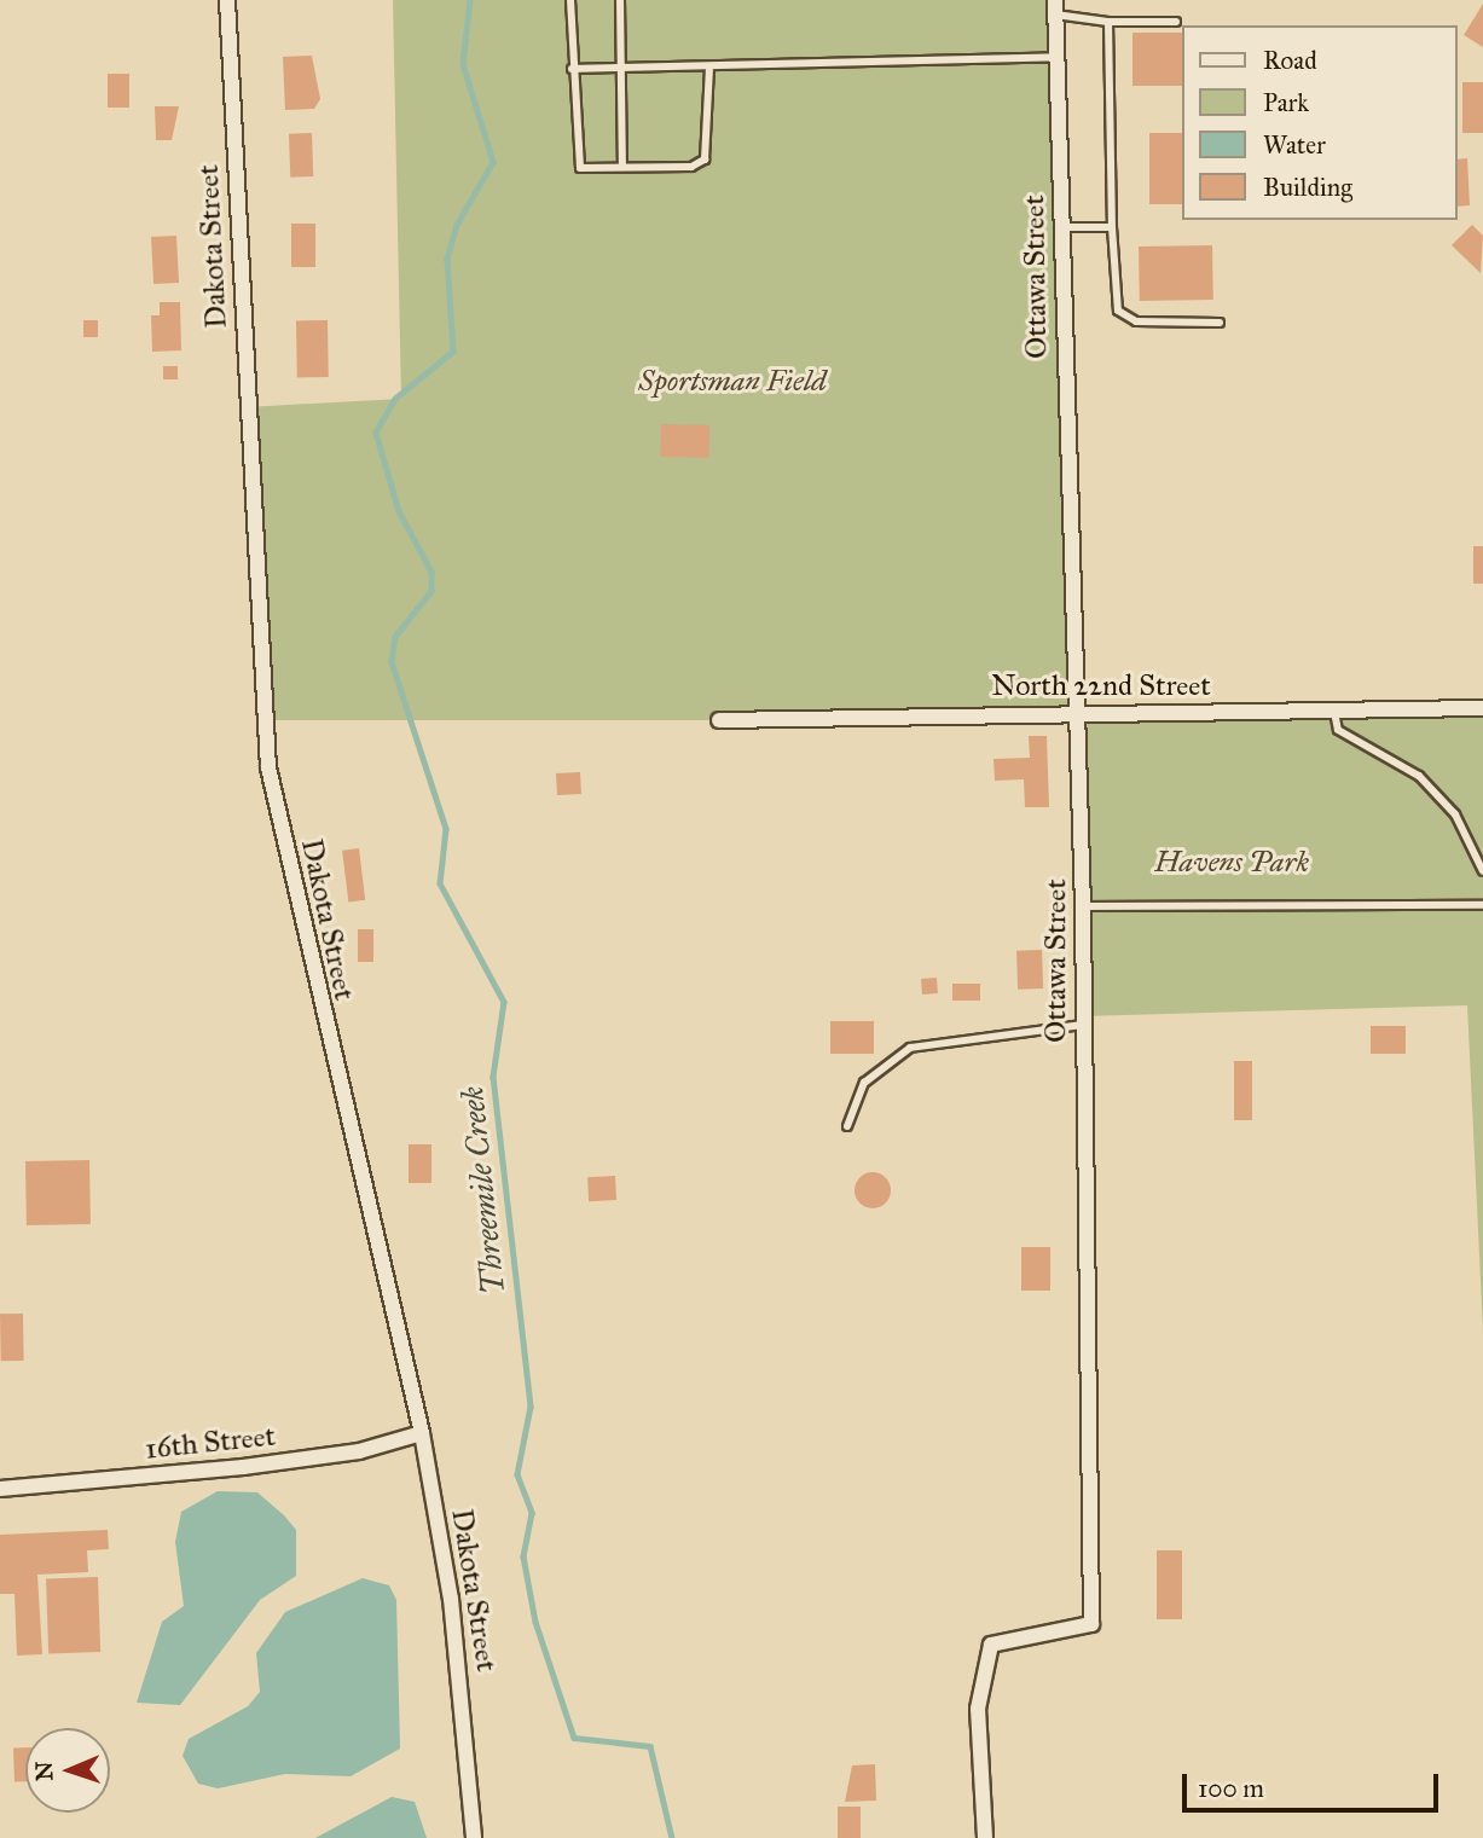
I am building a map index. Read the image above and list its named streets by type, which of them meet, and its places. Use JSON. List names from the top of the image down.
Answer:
{
  "streets": {
    "street": [
      "Dakota Street",
      "Ottawa Street",
      "North 22nd Street",
      "16th Street"
    ]
  },
  "crossings": [
    ["Dakota Street", "16th Street"],
    ["Ottawa Street", "North 22nd Street"]
  ],
  "water": ["Threemile Creek"],
  "parks": ["Sportsman Field", "Havens Park"],
  "legend": [
    "Road",
    "Park",
    "Water",
    "Building"
  ],
  "scale_bar": "100 m",
  "north": "left"
}
